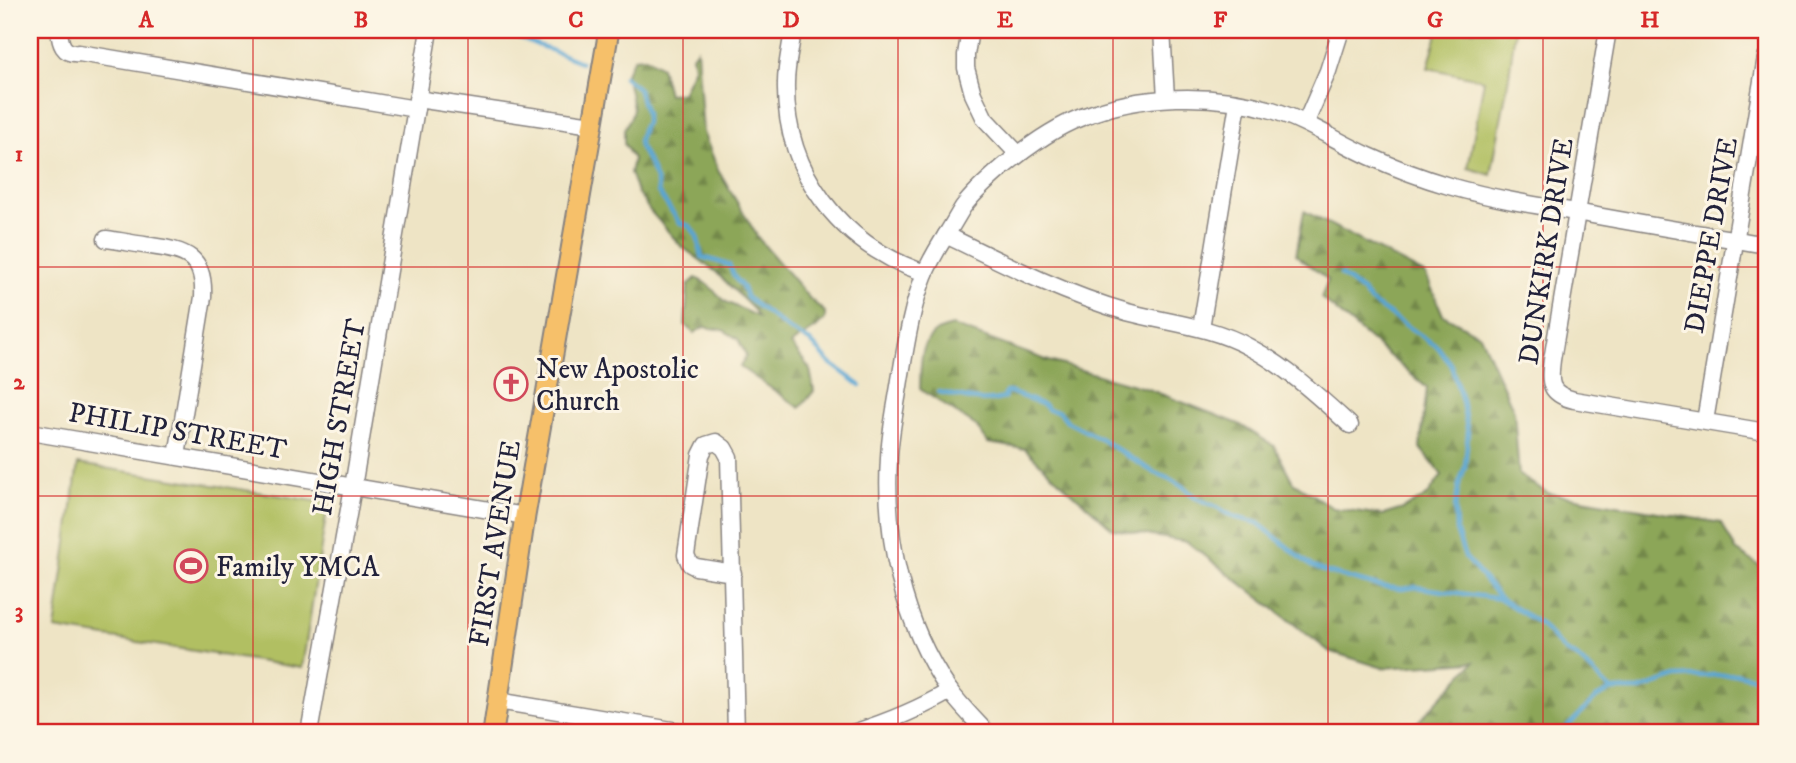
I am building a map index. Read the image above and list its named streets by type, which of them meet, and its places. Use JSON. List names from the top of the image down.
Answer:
{
  "streets": {
    "main road": ["FIRST AVENUE"],
    "street": [
      "DIEPPE DRIVE",
      "DUNKIRK DRIVE",
      "HIGH STREET",
      "PHILIP STREET"
    ]
  },
  "crossings": [
    ["DIEPPE DRIVE", "DUNKIRK DRIVE"],
    ["HIGH STREET", "PHILIP STREET"],
    ["PHILIP STREET", "FIRST AVENUE"]
  ],
  "places": {
    "church": ["New Apostolic Church"],
    "sports": ["Family YMCA"]
  },
  "grid": {
    "columns": [
      "A",
      "B",
      "C",
      "D",
      "E",
      "F",
      "G",
      "H"
    ],
    "rows": ["1", "2", "3"]
  }
}
